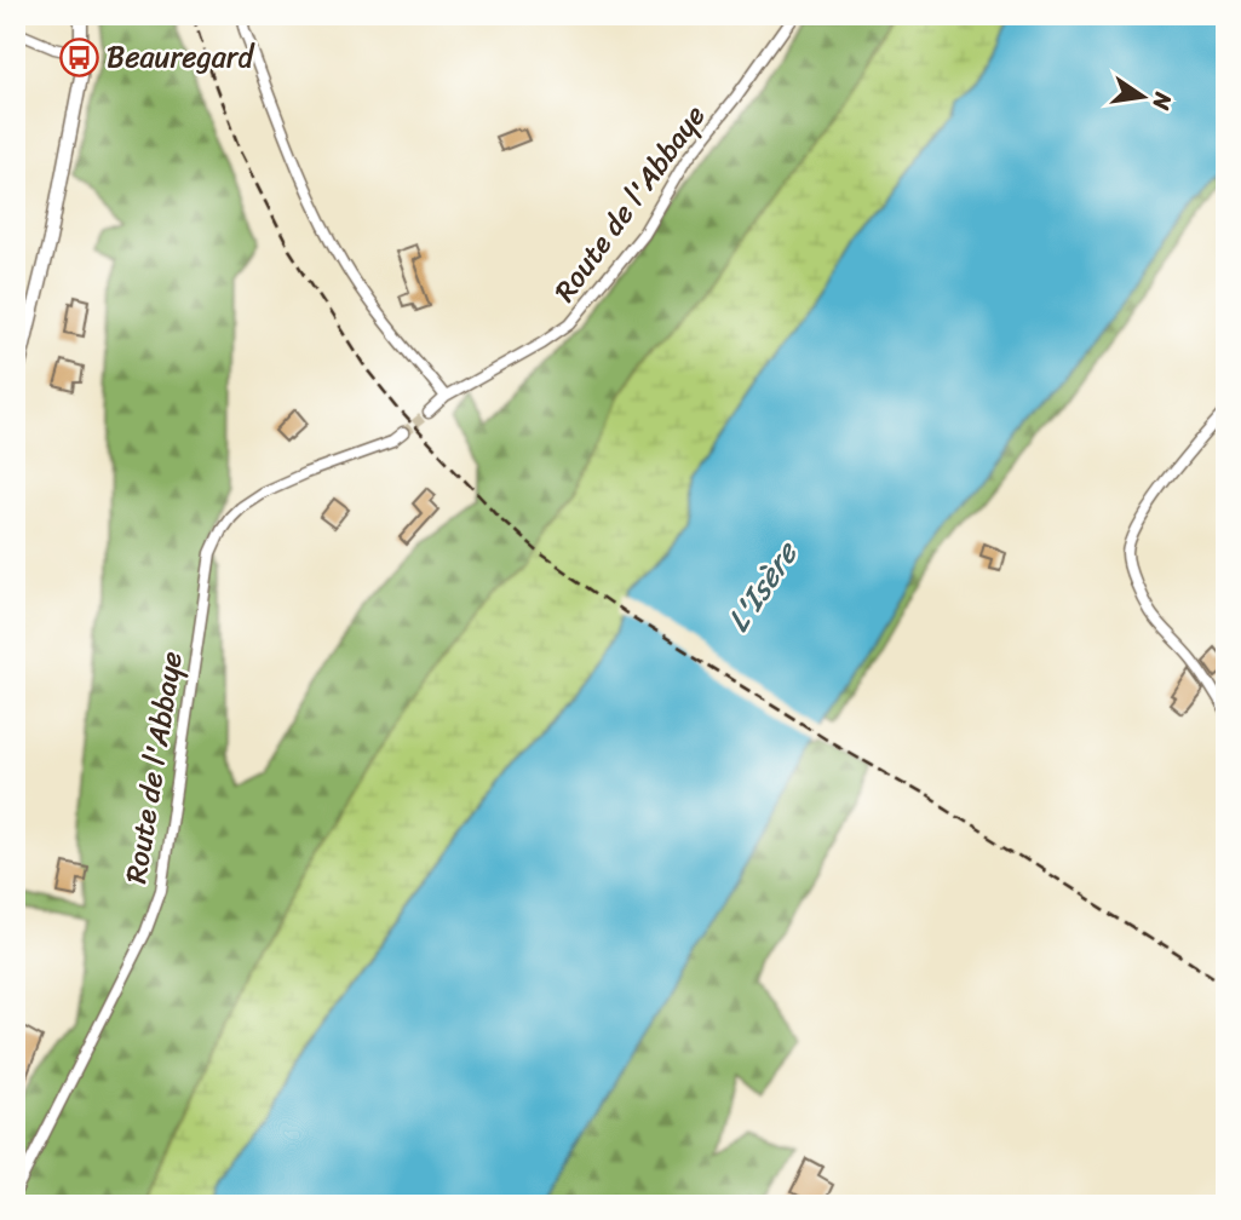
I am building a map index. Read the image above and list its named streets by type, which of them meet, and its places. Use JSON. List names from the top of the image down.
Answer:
{
  "streets": {
    "street": ["Route de l'Abbaye"]
  },
  "water": ["L'Isère"],
  "places": {
    "bus stop": ["Beauregard"]
  },
  "north": "right"
}
